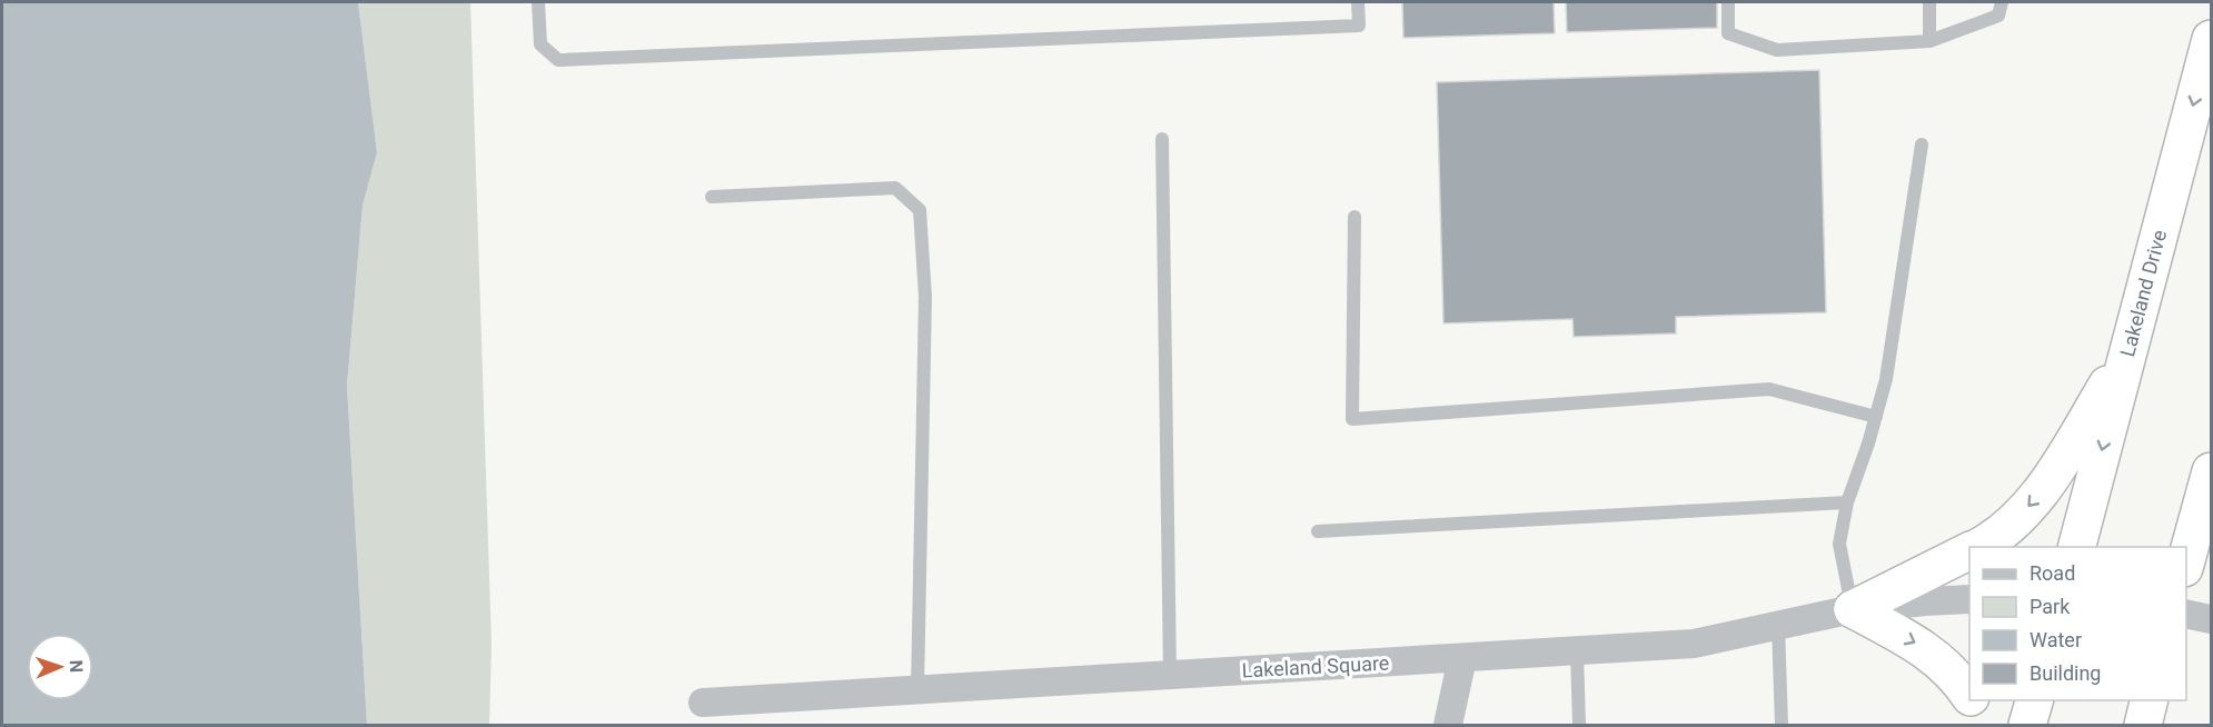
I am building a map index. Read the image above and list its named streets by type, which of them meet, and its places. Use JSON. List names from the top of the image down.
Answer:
{
  "streets": {
    "highway": ["Lakeland Drive"],
    "street": ["Lakeland Square"]
  },
  "legend": [
    "Road",
    "Park",
    "Water",
    "Building"
  ],
  "north": "right"
}
